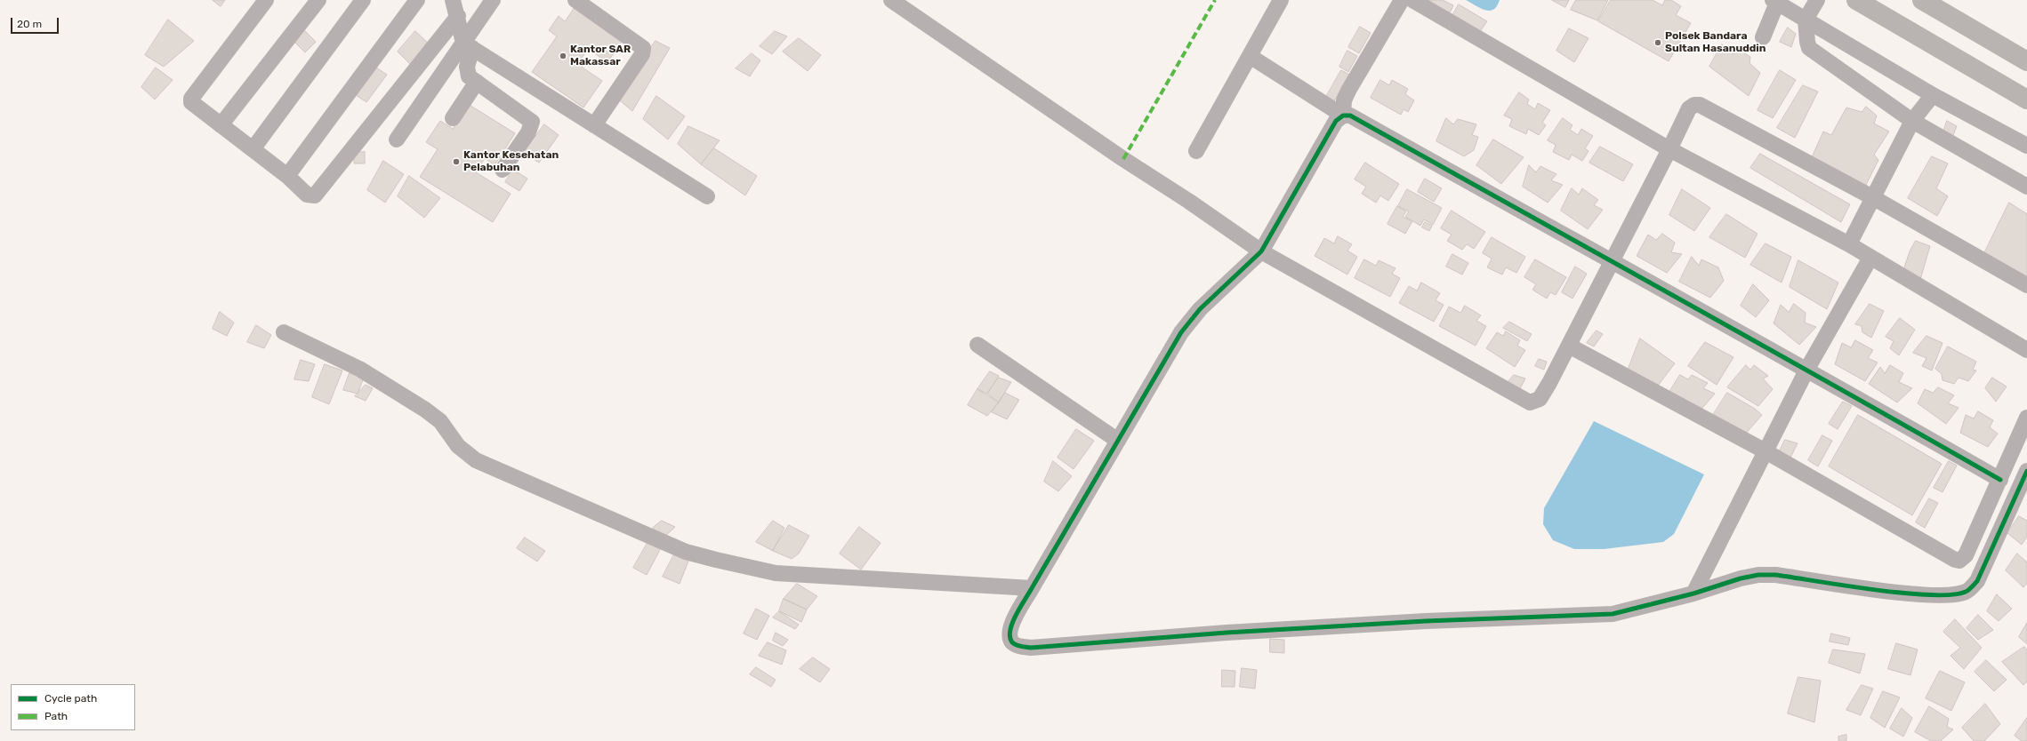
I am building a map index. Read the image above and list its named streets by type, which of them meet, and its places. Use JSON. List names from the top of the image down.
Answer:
{
  "places": ["Polsek Bandara Sultan Hasanuddin", "Kantor SAR Makassar", "Kantor Kesehatan Pelabuhan"],
  "legend": ["Cycle path", "Path"],
  "scale_bar": "20 m"
}
